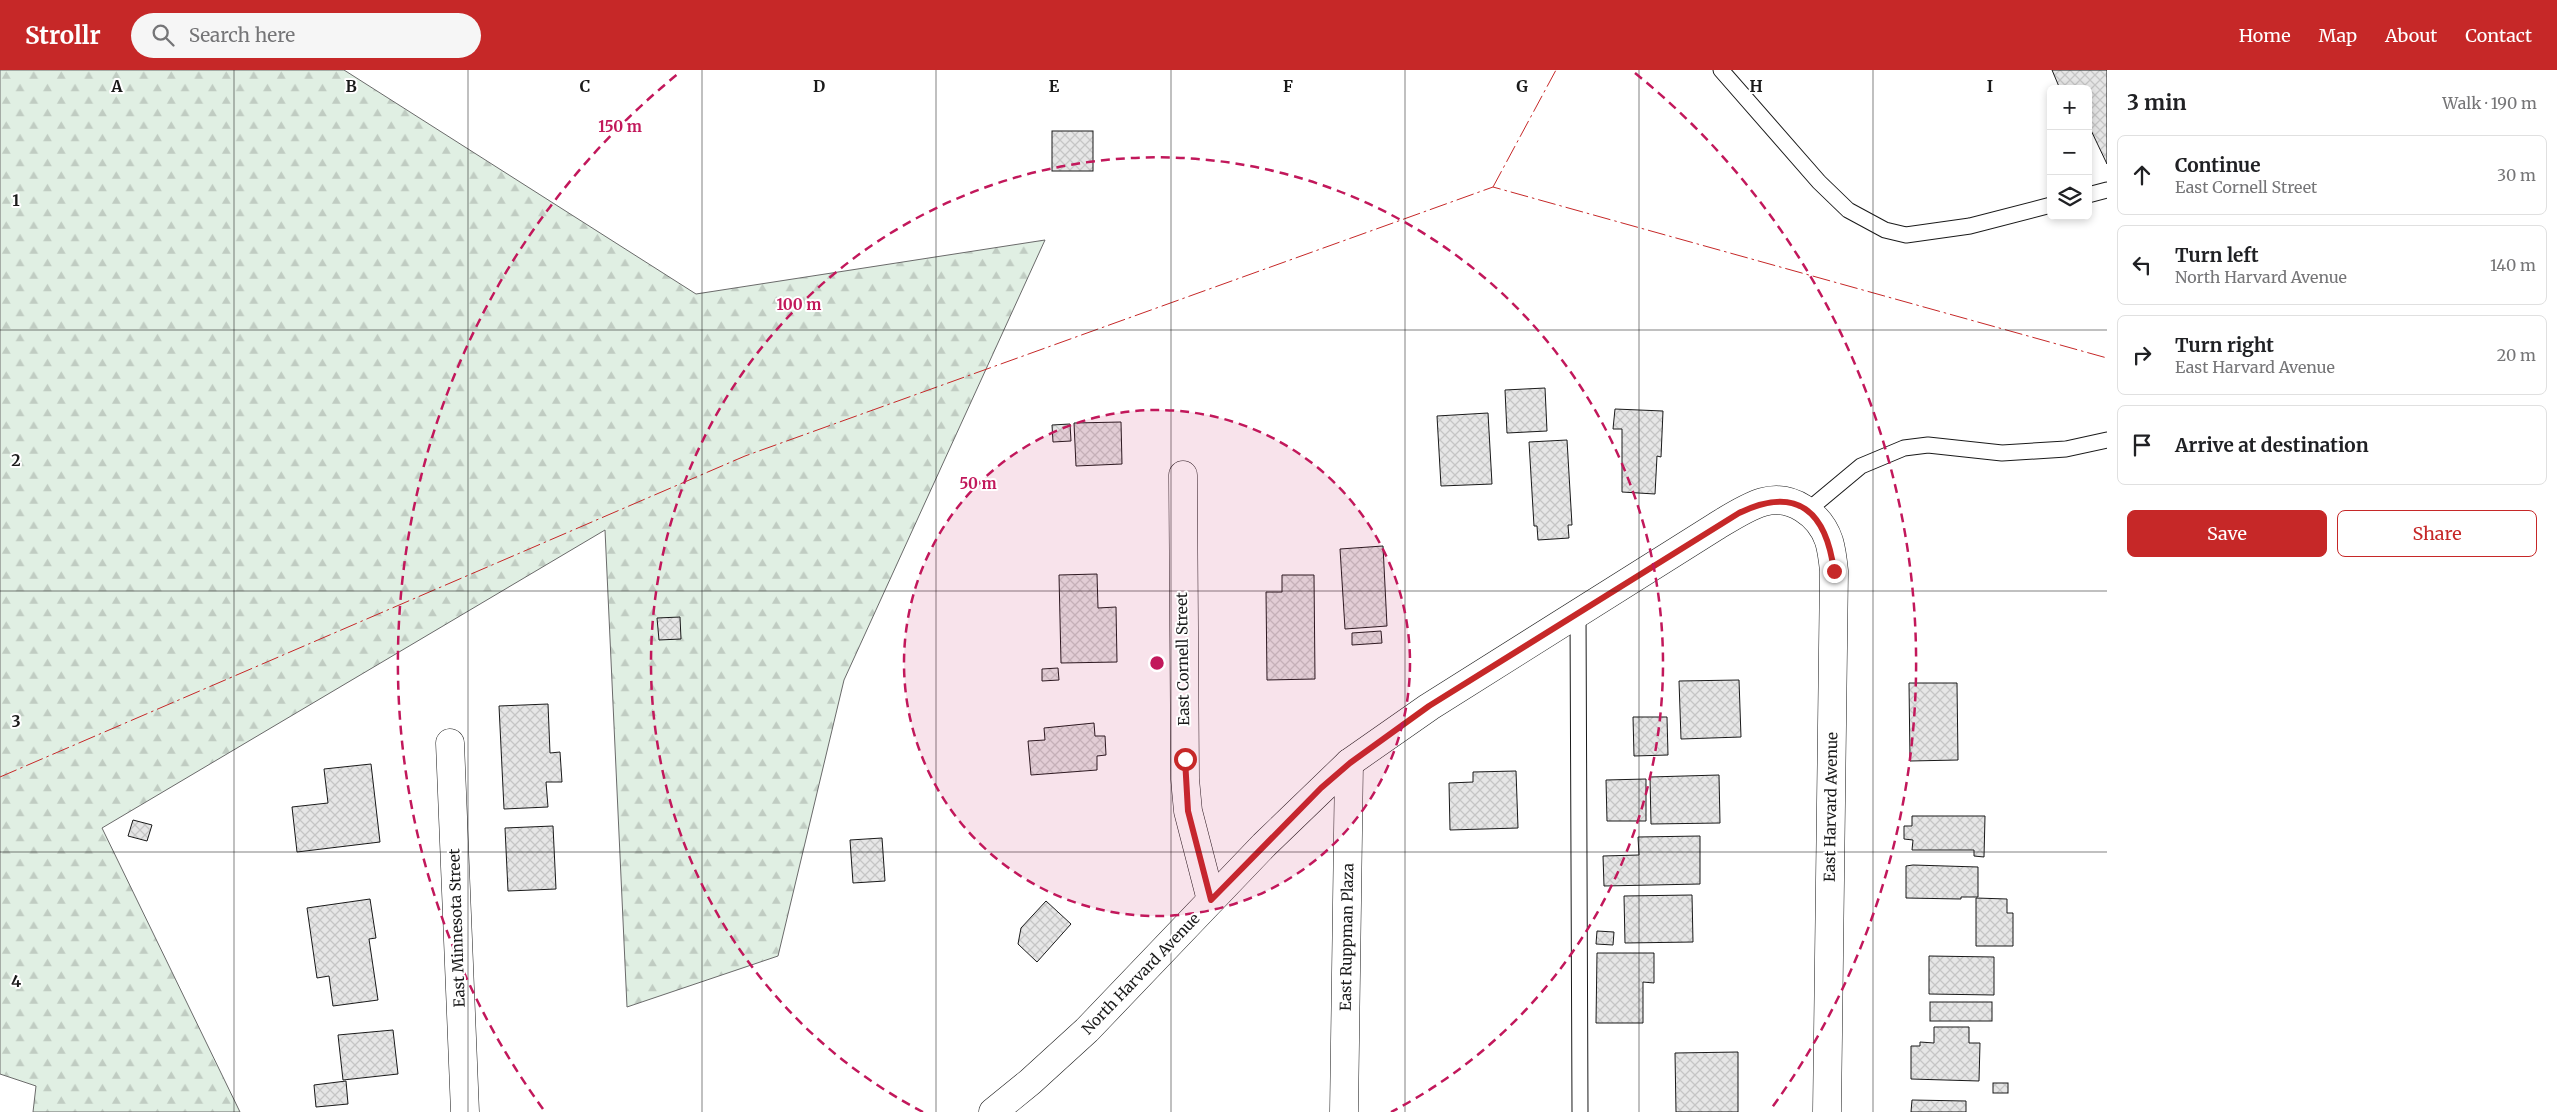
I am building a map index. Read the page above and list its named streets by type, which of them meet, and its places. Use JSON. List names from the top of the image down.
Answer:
{
  "streets": {
    "street": [
      "East Cornell Street",
      "East Harvard Avenue",
      "East Minnesota Street",
      "East Ruppman Plaza",
      "North Harvard Avenue"
    ]
  },
  "crossings": [
    ["East Cornell Street", "North Harvard Avenue"],
    ["East Harvard Avenue", "North Harvard Avenue"],
    ["East Ruppman Plaza", "North Harvard Avenue"]
  ],
  "page": {
    "header": "Strollr",
    "search": "Search here",
    "nav": [
      "Home",
      "Map",
      "About",
      "Contact"
    ],
    "heading": ["3 min", "Walk · 190 m"],
    "map_buttons": ["+", "−"],
    "list": [
      ["Continue", "East Cornell Street", "30 m"],
      ["Turn left", "North Harvard Avenue", "140 m"],
      ["Turn right", "East Harvard Avenue", "20 m"],
      "Arrive at destination"
    ],
    "buttons": ["Save", "Share"]
  },
  "grid": {
    "columns": [
      "A",
      "B",
      "C",
      "D",
      "E",
      "F",
      "G",
      "H",
      "I"
    ],
    "rows": [
      "1",
      "2",
      "3",
      "4"
    ]
  },
  "rings": ["150 m", "100 m", "50 m"]
}
